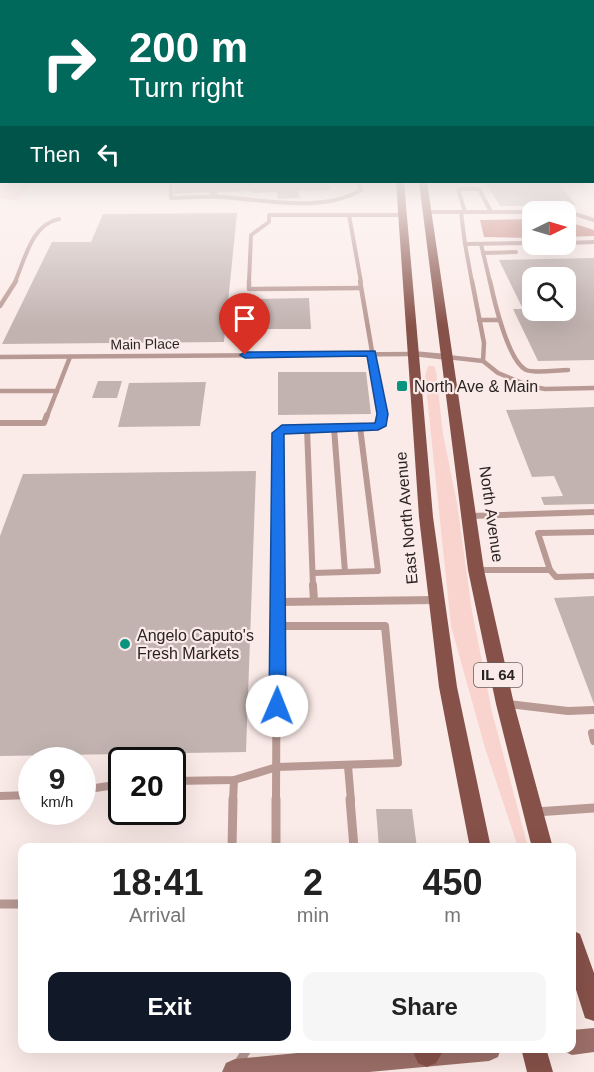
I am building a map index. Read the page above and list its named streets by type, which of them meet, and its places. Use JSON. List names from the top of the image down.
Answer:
{
  "streets": {
    "main road": ["North Avenue", "East North Avenue", "IL 64"],
    "lane": ["Main Place"]
  },
  "crossings": [
    ["Main Place", "East North Avenue"]
  ],
  "places": {
    "transit": ["North Ave & Main"],
    "other": ["Angelo Caputo's Fresh Markets"]
  },
  "north": "right",
  "page": {
    "turn": ["200 m", "Turn right"],
    "then": "Then",
    "speed": "9 km/h",
    "limit": "20",
    "eta": [
      "18:41",
      "Arrival",
      "2",
      "min",
      "450",
      "m"
    ],
    "buttons": ["Exit", "Share"]
  }
}
